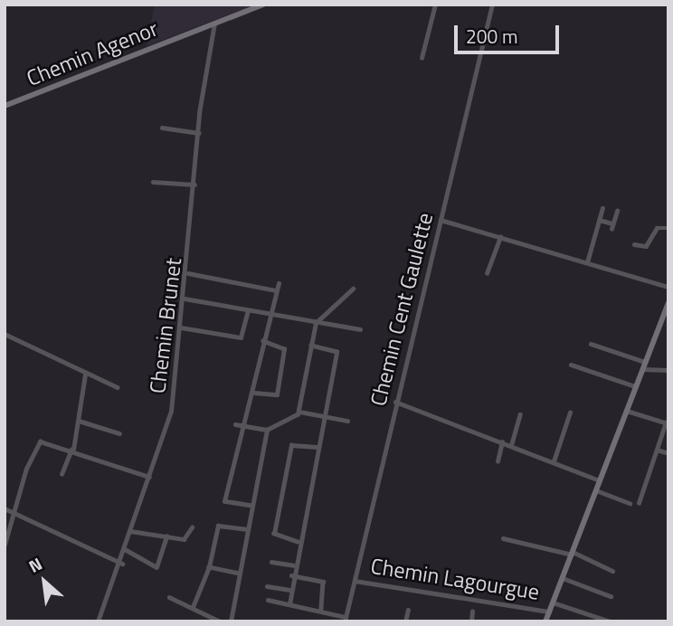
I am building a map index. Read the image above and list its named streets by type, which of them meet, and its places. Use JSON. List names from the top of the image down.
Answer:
{
  "streets": {
    "street": [
      "Chemin Agenor",
      "Chemin Cent Gaulette",
      "Chemin Brunet",
      "Chemin Lagourgue"
    ]
  },
  "crossings": [
    ["Chemin Agenor", "Chemin Brunet"],
    ["Chemin Cent Gaulette", "Chemin Lagourgue"]
  ],
  "scale_bar": "200 m",
  "north": "top left"
}
